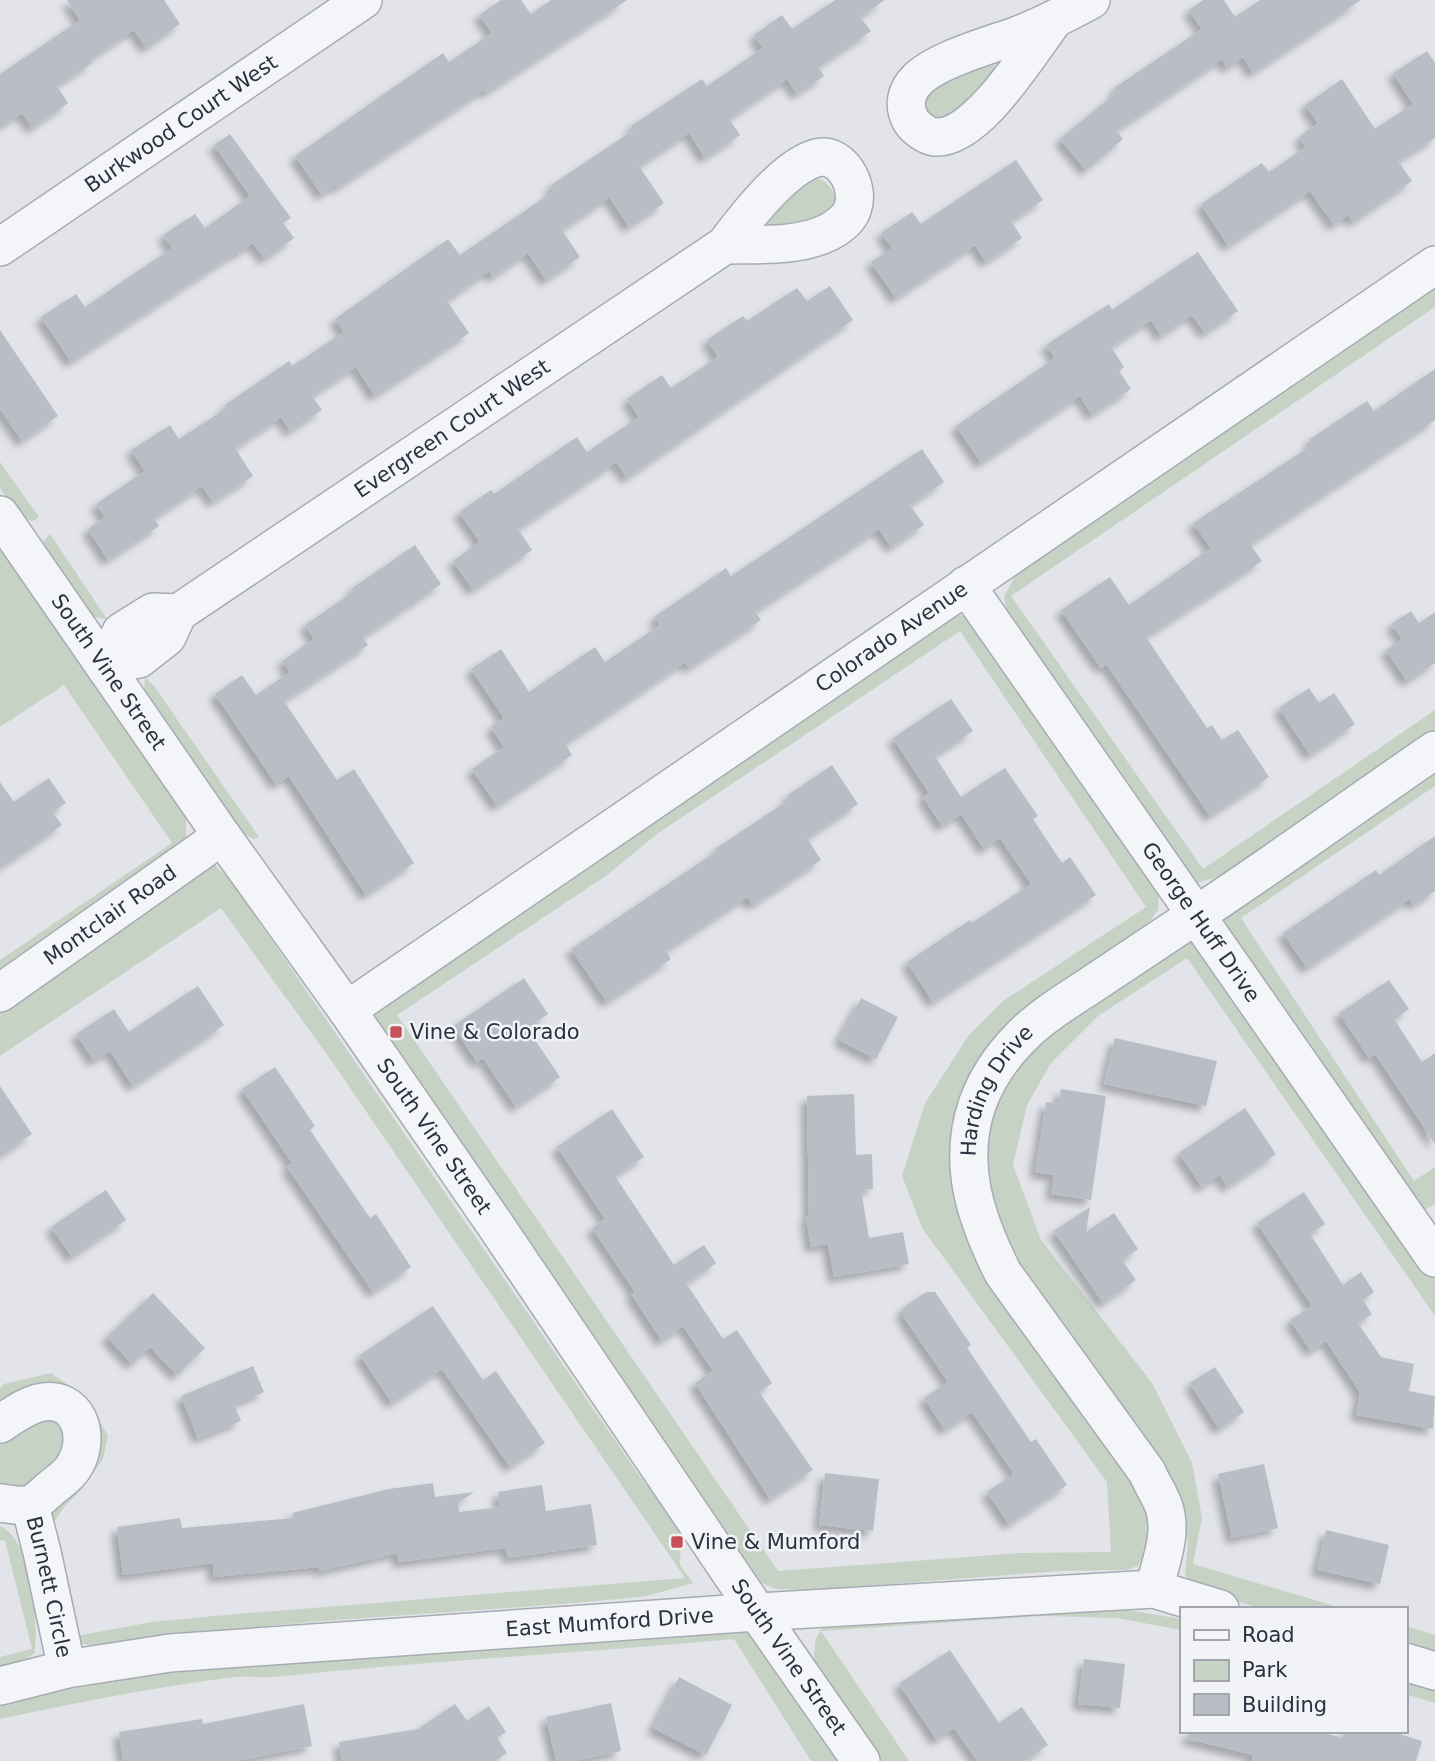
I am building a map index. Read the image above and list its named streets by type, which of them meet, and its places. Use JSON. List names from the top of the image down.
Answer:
{
  "streets": {
    "street": [
      "Burkwood Court West",
      "Evergreen Court West",
      "Colorado Avenue",
      "South Vine Street",
      "Montclair Road",
      "George Huff Drive",
      "Harding Drive",
      "Burnett Circle",
      "East Mumford Drive"
    ]
  },
  "crossings": [
    ["Evergreen Court West", "South Vine Street"],
    ["Colorado Avenue", "South Vine Street"],
    ["Colorado Avenue", "George Huff Drive"],
    ["South Vine Street", "Montclair Road"],
    ["South Vine Street", "East Mumford Drive"],
    ["George Huff Drive", "Harding Drive"],
    ["Harding Drive", "East Mumford Drive"],
    ["Burnett Circle", "East Mumford Drive"]
  ],
  "places": {
    "transit": ["Vine & Colorado", "Vine & Mumford"]
  },
  "legend": ["Road", "Park", "Building"]
}
